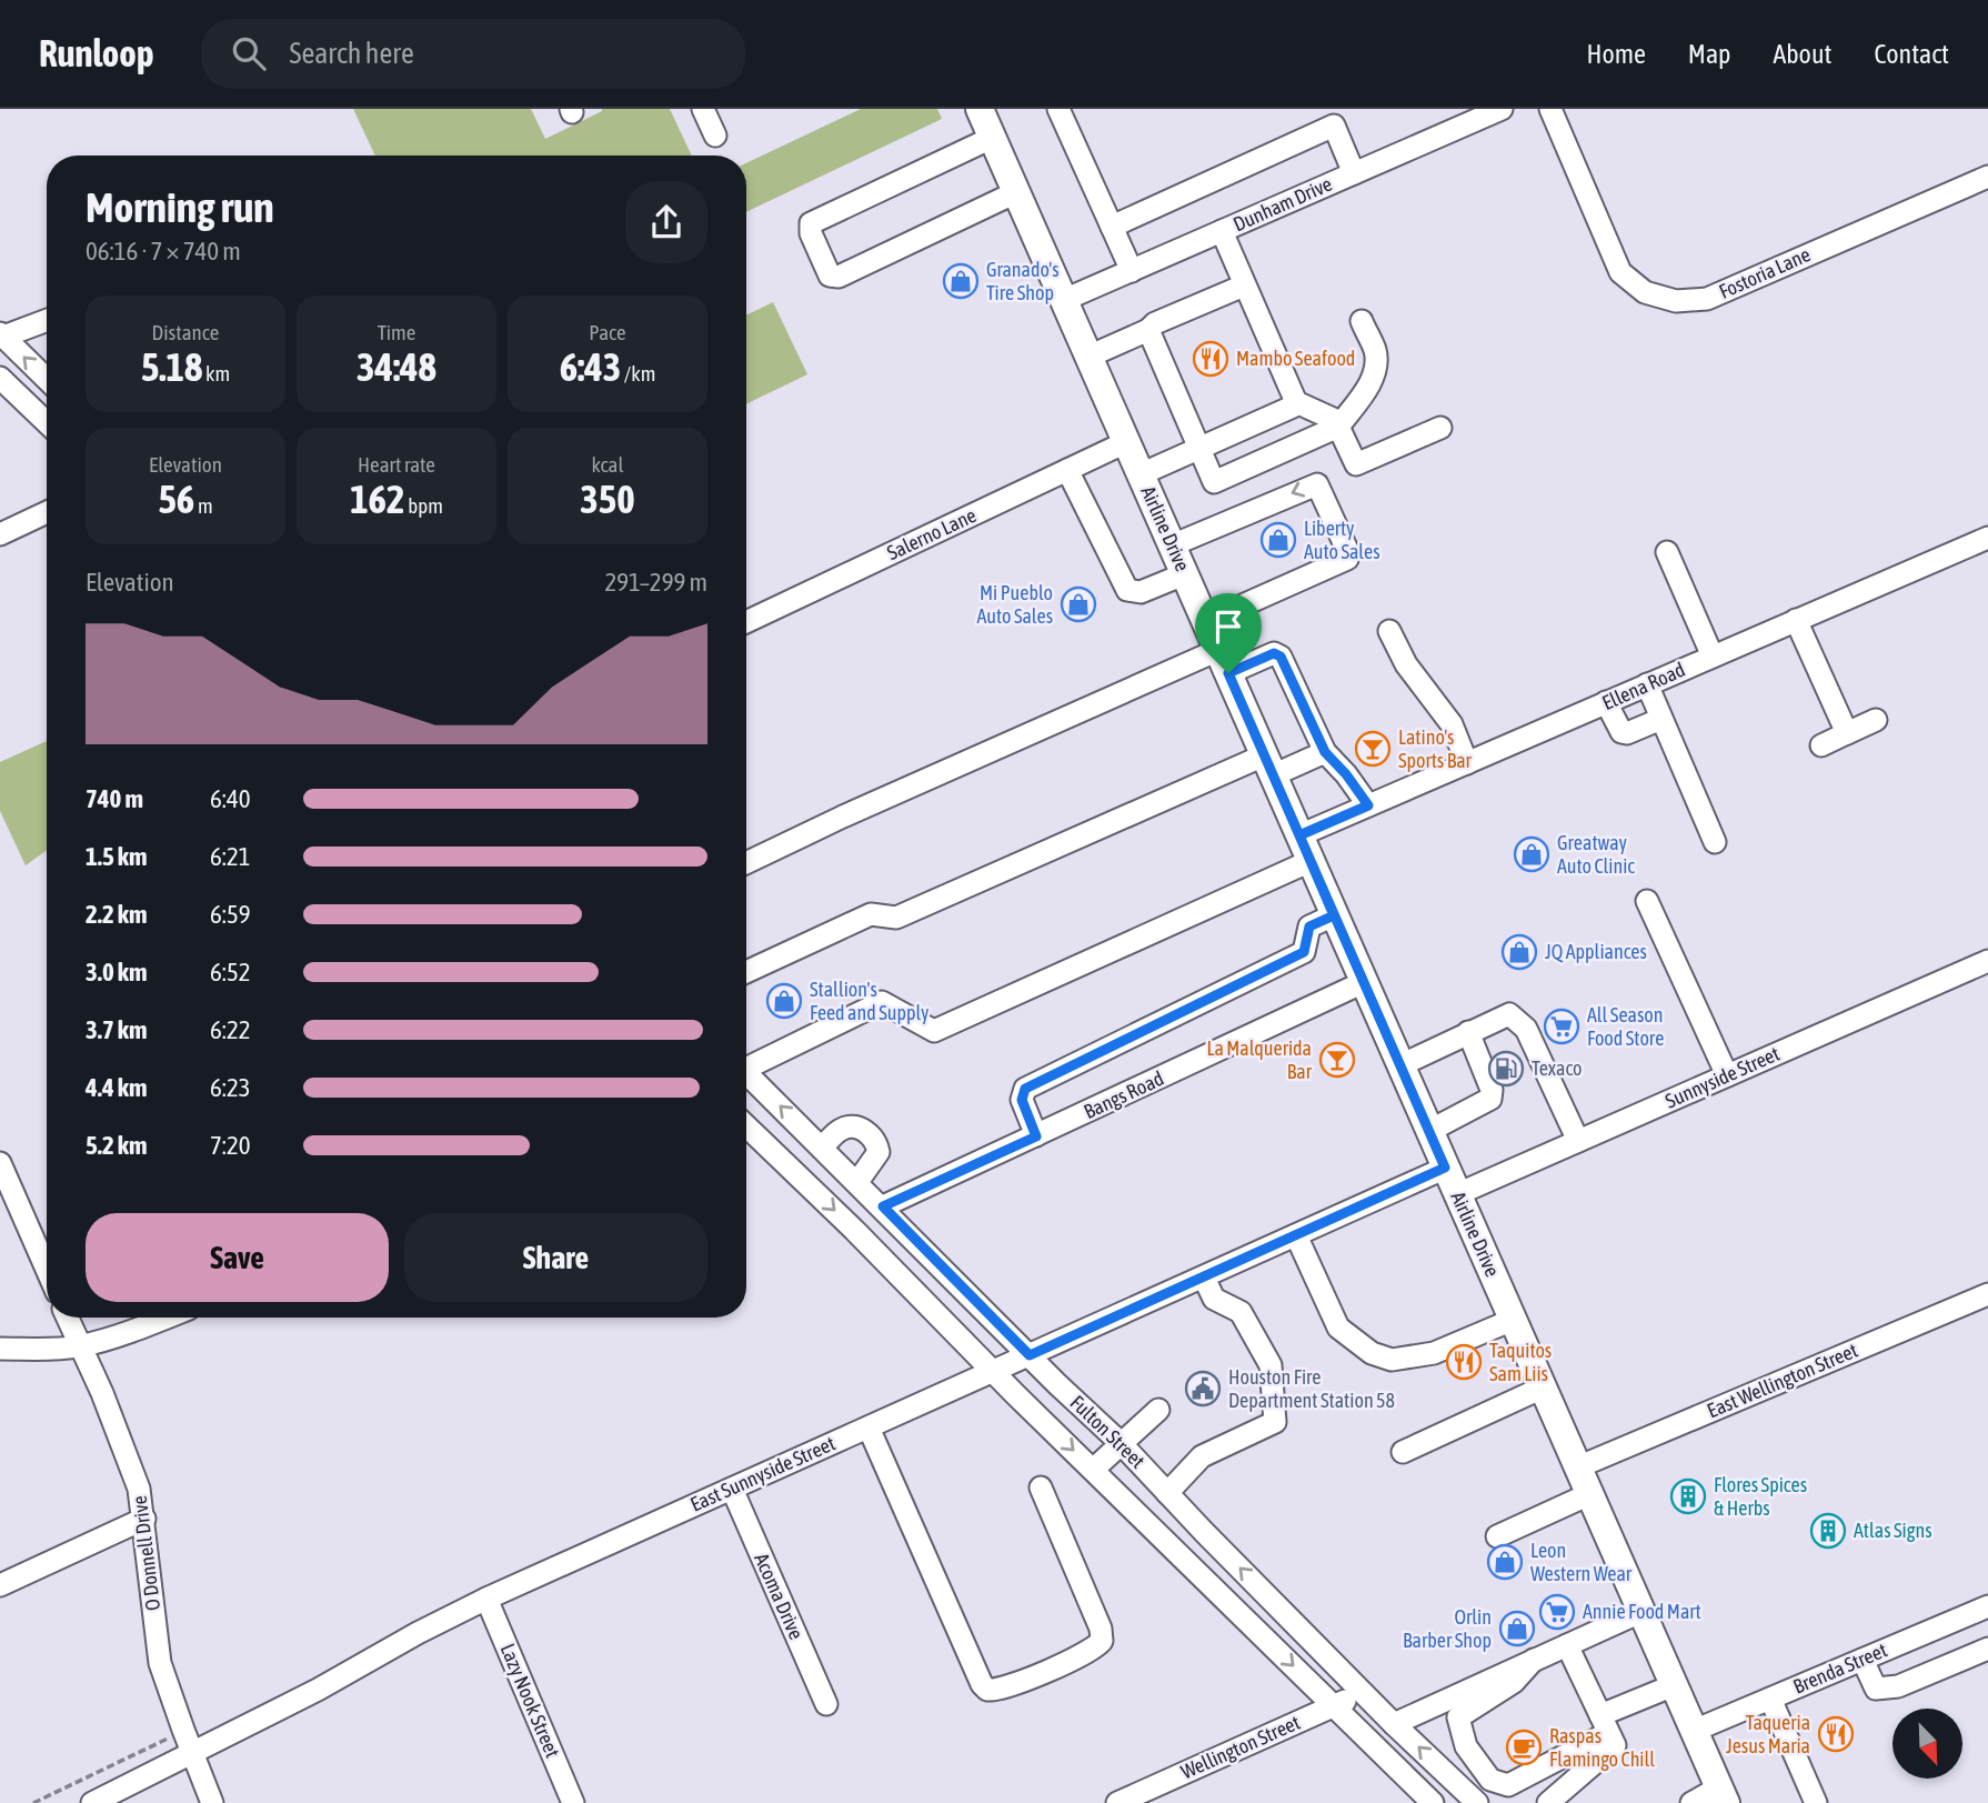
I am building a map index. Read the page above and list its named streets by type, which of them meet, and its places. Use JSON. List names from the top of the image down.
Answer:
{
  "streets": {
    "main road": ["Airline Drive"],
    "street": [
      "Dunham Drive",
      "Fostoria Lane",
      "Salerno Lane",
      "Ellena Road",
      "Sunnyside Street",
      "Bangs Road",
      "East Wellington Street",
      "Fulton Street",
      "East Sunnyside Street",
      "O Donnell Drive",
      "Acoma Drive",
      "Brenda Street",
      "Lazy Nook Street",
      "Wellington Street"
    ]
  },
  "crossings": [
    ["Dunham Drive", "Airline Drive"],
    ["Airline Drive", "Salerno Lane"],
    ["Airline Drive", "Ellena Road"],
    ["Airline Drive", "Sunnyside Street"],
    ["Airline Drive", "Bangs Road"],
    ["Airline Drive", "East Wellington Street"],
    ["Airline Drive", "East Sunnyside Street"],
    ["Airline Drive", "Brenda Street"],
    ["Bangs Road", "Fulton Street"],
    ["Fulton Street", "East Sunnyside Street"],
    ["Fulton Street", "Wellington Street"],
    ["East Sunnyside Street", "O Donnell Drive"],
    ["East Sunnyside Street", "Acoma Drive"],
    ["East Sunnyside Street", "Lazy Nook Street"]
  ],
  "places": {
    "shop": [
      "Granado's Tire Shop",
      "Liberty Auto Sales",
      "Mi Pueblo Auto Sales",
      "Greatway Auto Clinic",
      "JQ Appliances",
      "Stallion's Feed and Supply",
      "Leon Western Wear",
      "Orlin Barber Shop"
    ],
    "restaurant": ["Mambo Seafood", "Taquitos Sam Liis", "Taqueria Jesus Maria"],
    "bar": ["Latino's Sports Bar", "La Malquerida Bar"],
    "supermarket": ["All Season Food Store", "Annie Food Mart"],
    "fuel station": ["Texaco"],
    "public building": ["Houston Fire Department Station 58"],
    "building": ["Flores Spices & Herbs", "Atlas Signs"],
    "cafe": ["Raspas Flamingo Chill"]
  },
  "north": "bottom right",
  "page": {
    "header": "Runloop",
    "search": "Search here",
    "nav": [
      "Home",
      "Map",
      "About",
      "Contact"
    ],
    "heading": ["Morning run", "06:16 · 7 × 740 m"],
    "stats": [
      ["Distance", "5.18 km"],
      ["Time", "34:48"],
      ["Pace", "6:43 /km"],
      ["Elevation", "56 m"],
      ["Heart rate", "162 bpm"],
      ["kcal", "350"]
    ],
    "chart": ["Elevation", "291–299 m"],
    "list": [
      {
        "name": "740 m",
        "note": "6:40"
      },
      {
        "name": "1.5 km",
        "note": "6:21"
      },
      {
        "name": "2.2 km",
        "note": "6:59"
      },
      {
        "name": "3.0 km",
        "note": "6:52"
      },
      {
        "name": "3.7 km",
        "note": "6:22"
      },
      {
        "name": "4.4 km",
        "note": "6:23"
      },
      {
        "name": "5.2 km",
        "note": "7:20"
      }
    ],
    "buttons": ["Save", "Share"]
  }
}
